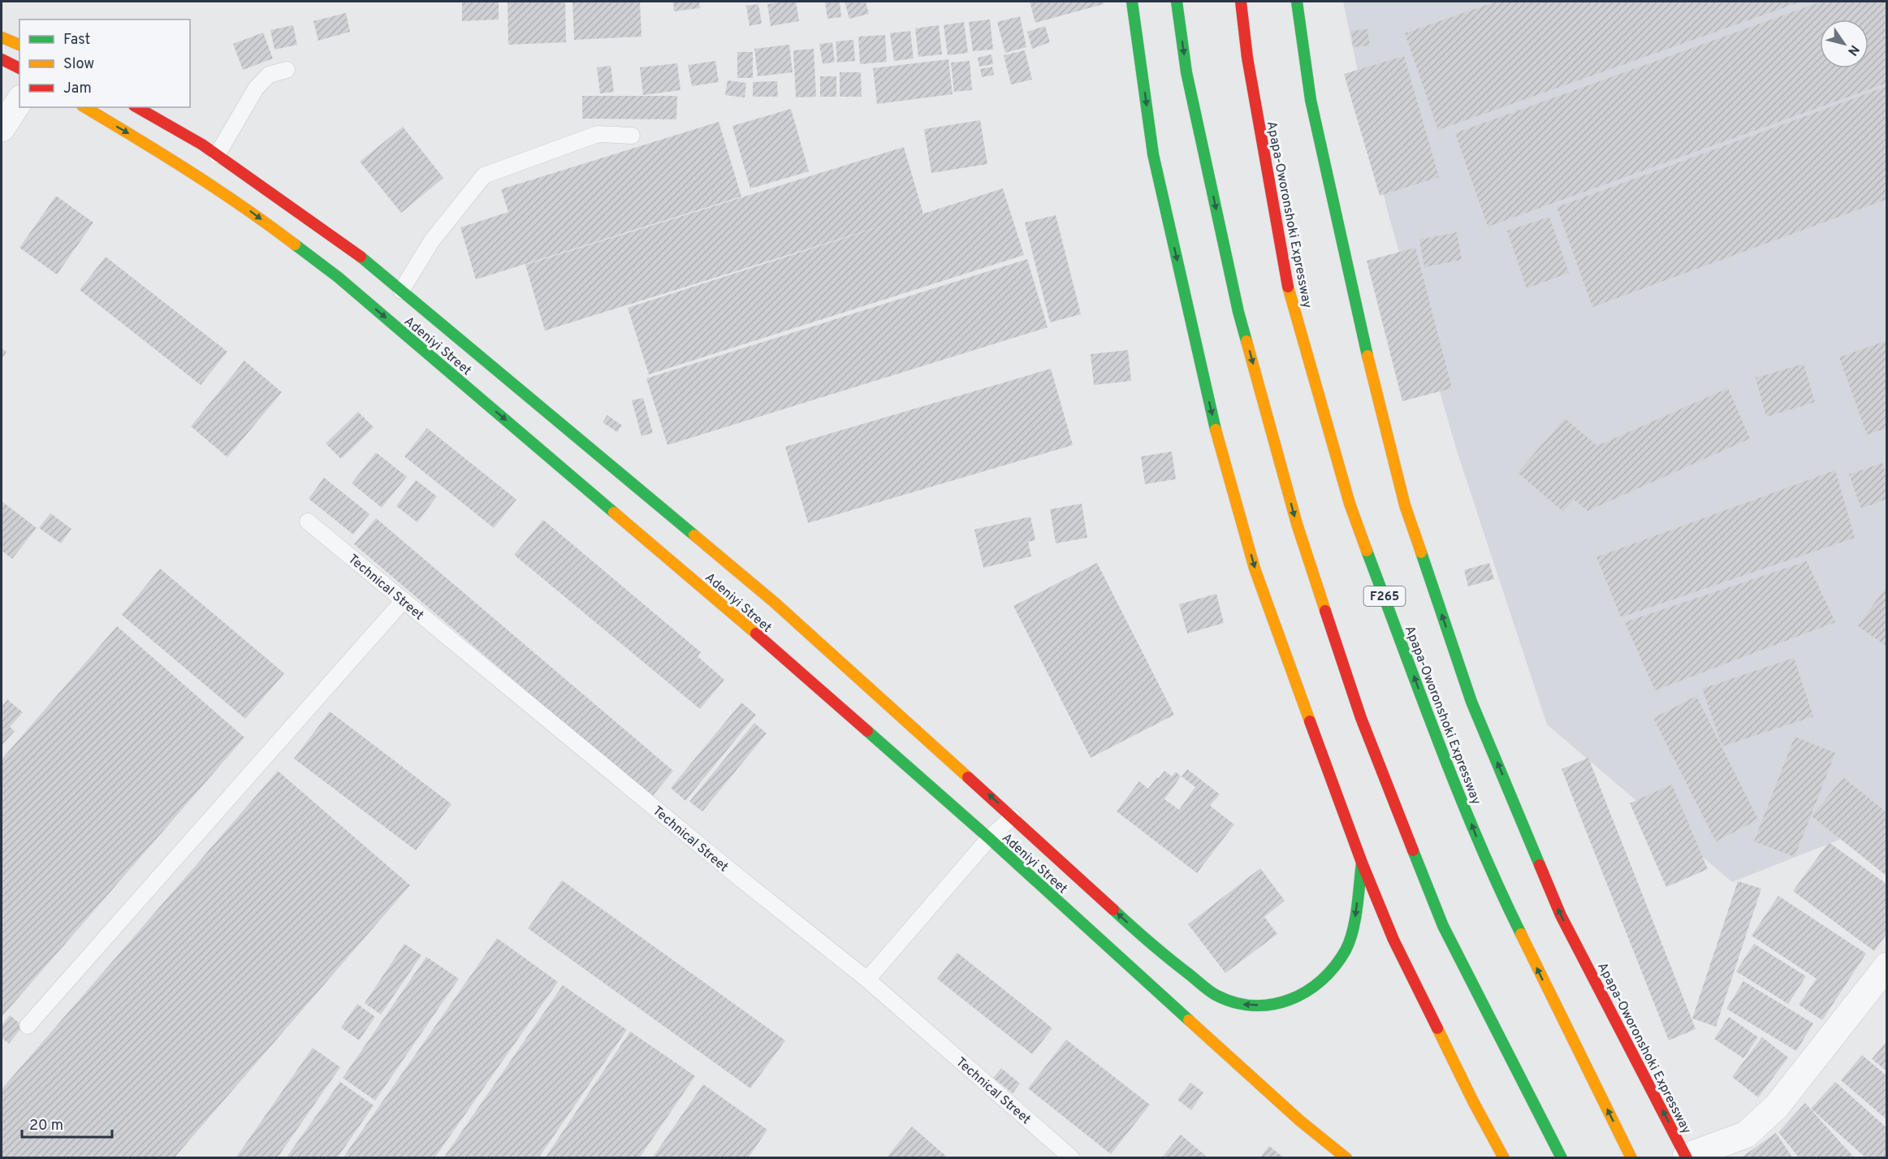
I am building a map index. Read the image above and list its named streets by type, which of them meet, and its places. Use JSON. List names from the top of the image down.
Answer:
{
  "streets": {
    "main road": ["Apapa-Oworonshoki Expressway", "Adeniyi Street", "F265"],
    "lane": ["Technical Street"]
  },
  "legend": ["Fast", "Slow", "Jam"],
  "scale_bar": "20 m",
  "north": "bottom right"
}
